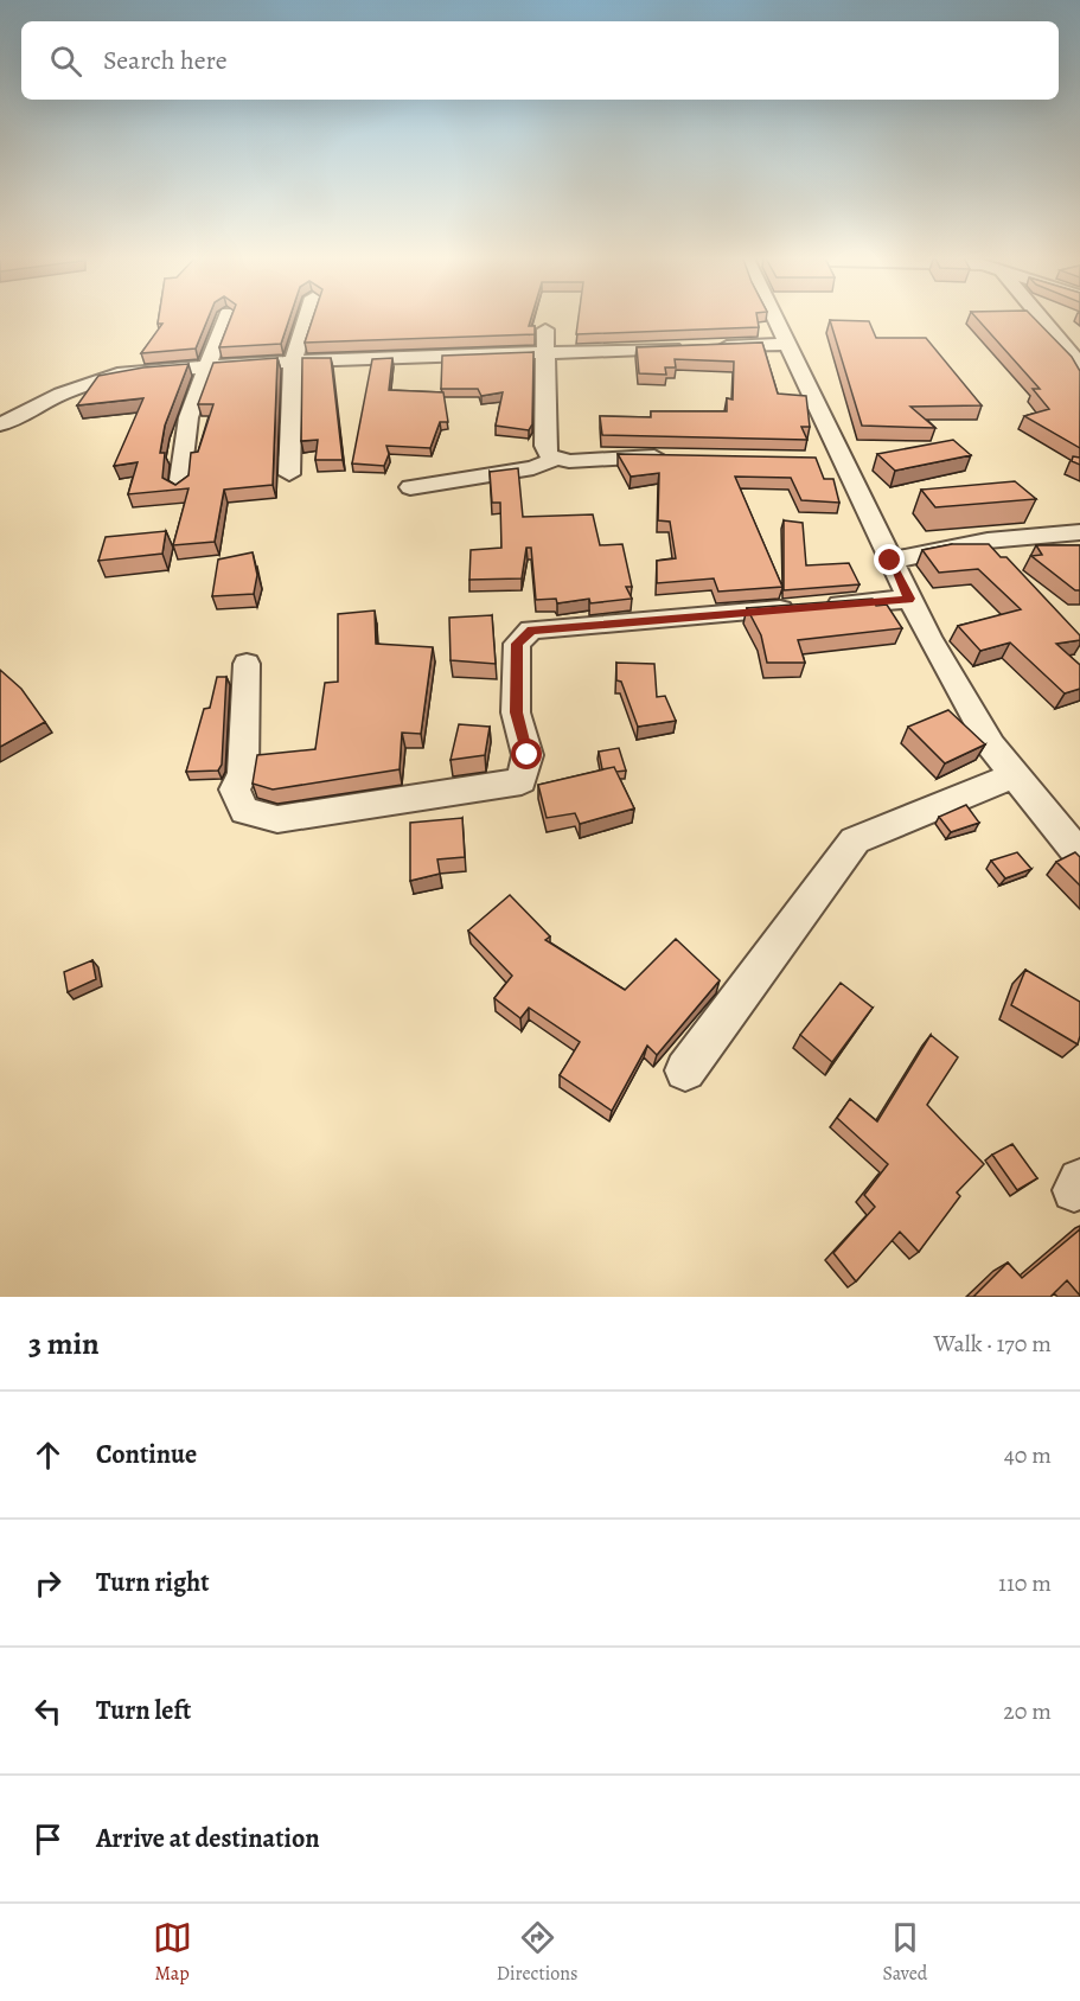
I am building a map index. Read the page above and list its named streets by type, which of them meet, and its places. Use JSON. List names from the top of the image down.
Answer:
{
  "page": {
    "search": "Search here",
    "heading": ["3 min", "Walk · 170 m"],
    "list": [
      ["Continue", "40 m"],
      ["Turn right", "110 m"],
      ["Turn left", "20 m"],
      "Arrive at destination"
    ],
    "nav": ["Map", "Directions", "Saved"]
  }
}
